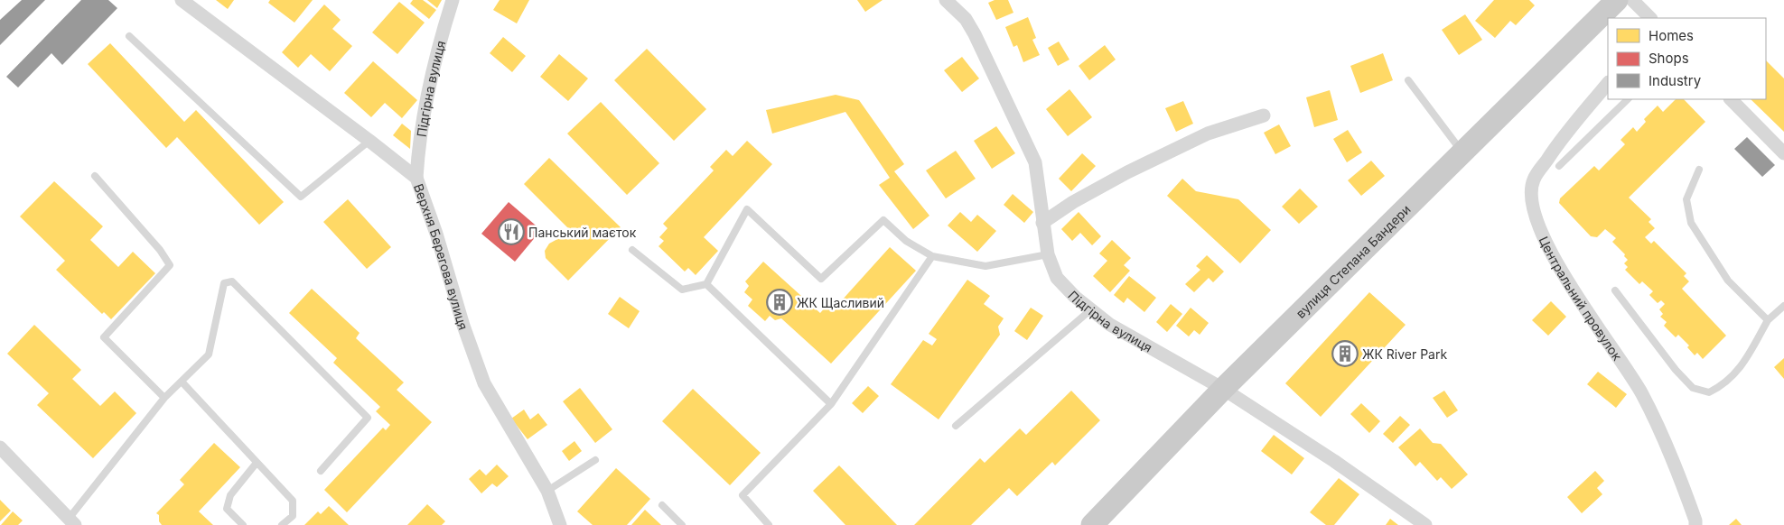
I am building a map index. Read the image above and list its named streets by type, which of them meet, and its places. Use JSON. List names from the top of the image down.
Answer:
{
  "streets": {
    "main road": ["вулиця Степана Бандери"],
    "street": ["Підгірна вулиця", "Верхня Берегова вулиця", "Центральний провулок"]
  },
  "crossings": [
    ["Підгірна вулиця", "Верхня Берегова вулиця"],
    ["Підгірна вулиця", "вулиця Степана Бандери"]
  ],
  "places": {
    "restaurant": ["Панський маєток"],
    "building": ["ЖК Щасливий", "ЖК River Park"]
  },
  "legend": ["Homes", "Shops", "Industry"]
}
